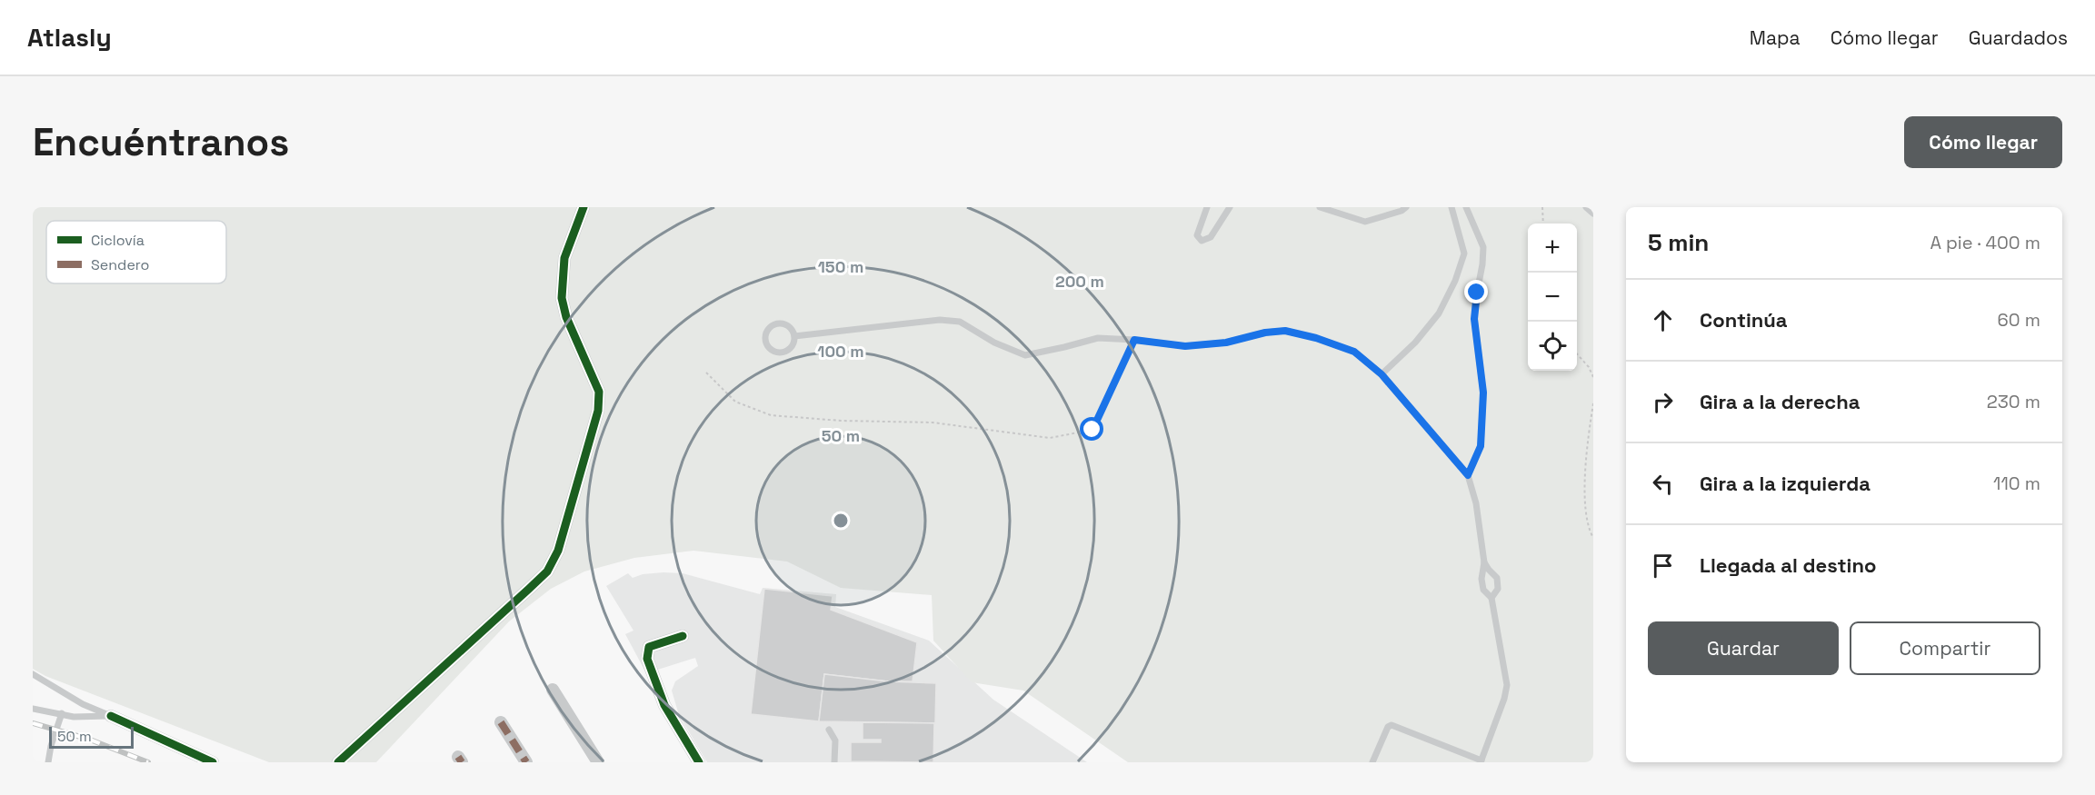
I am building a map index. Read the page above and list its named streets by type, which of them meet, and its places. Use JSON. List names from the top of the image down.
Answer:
{
  "legend": ["Ciclovía", "Sendero"],
  "scale_bar": "50 m",
  "page": {
    "header": "Atlasly",
    "nav": ["Mapa", "Cómo llegar", "Guardados"],
    "buttons": [
      "Cómo llegar",
      ["Guardar", "Compartir"]
    ],
    "title": "Encuéntranos",
    "heading": ["5 min", "A pie · 400 m"],
    "map_buttons": ["+", "−"],
    "list": [
      ["Continúa", "60 m"],
      ["Gira a la derecha", "230 m"],
      ["Gira a la izquierda", "110 m"],
      "Llegada al destino"
    ],
    "scale": "50 m"
  },
  "rings": [
    "150 m",
    "200 m",
    "100 m",
    "50 m"
  ]
}
